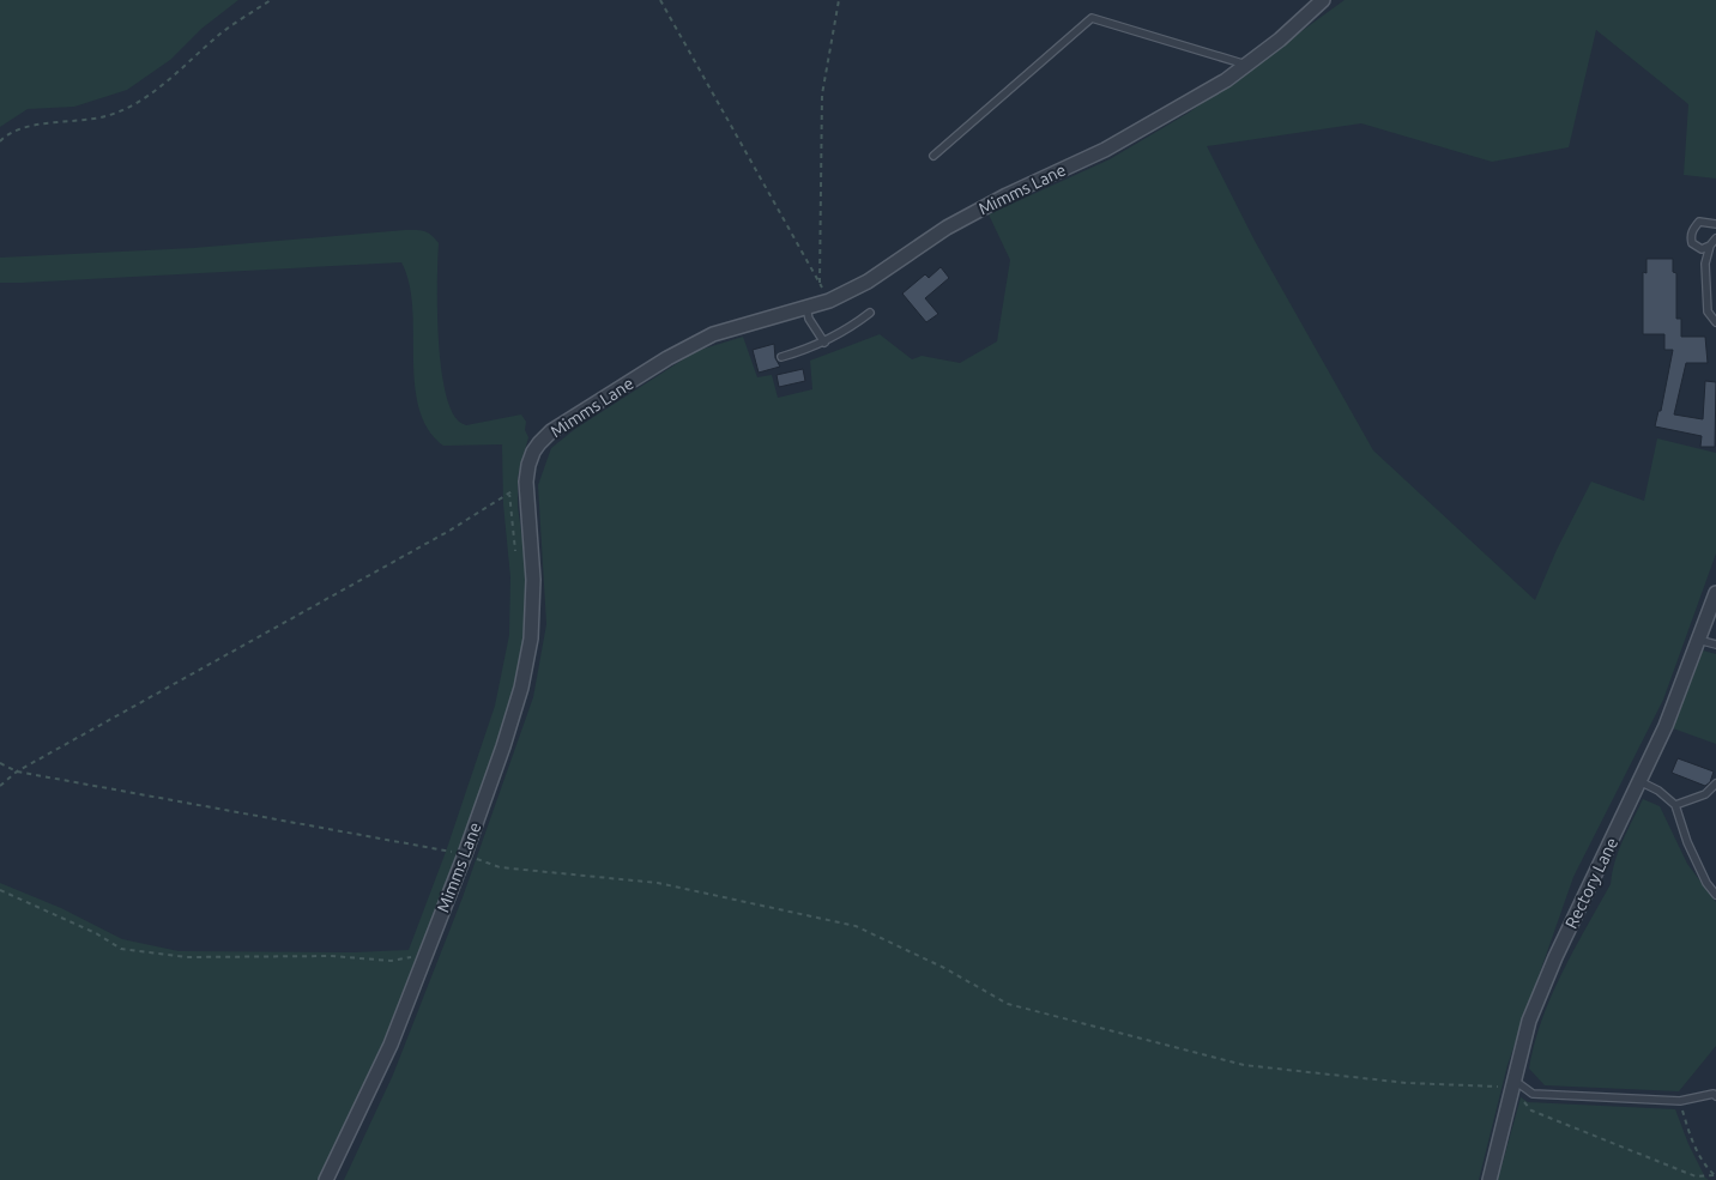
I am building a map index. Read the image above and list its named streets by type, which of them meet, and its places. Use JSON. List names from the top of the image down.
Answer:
{
  "streets": {
    "street": ["Mimms Lane", "Rectory Lane"]
  }
}
